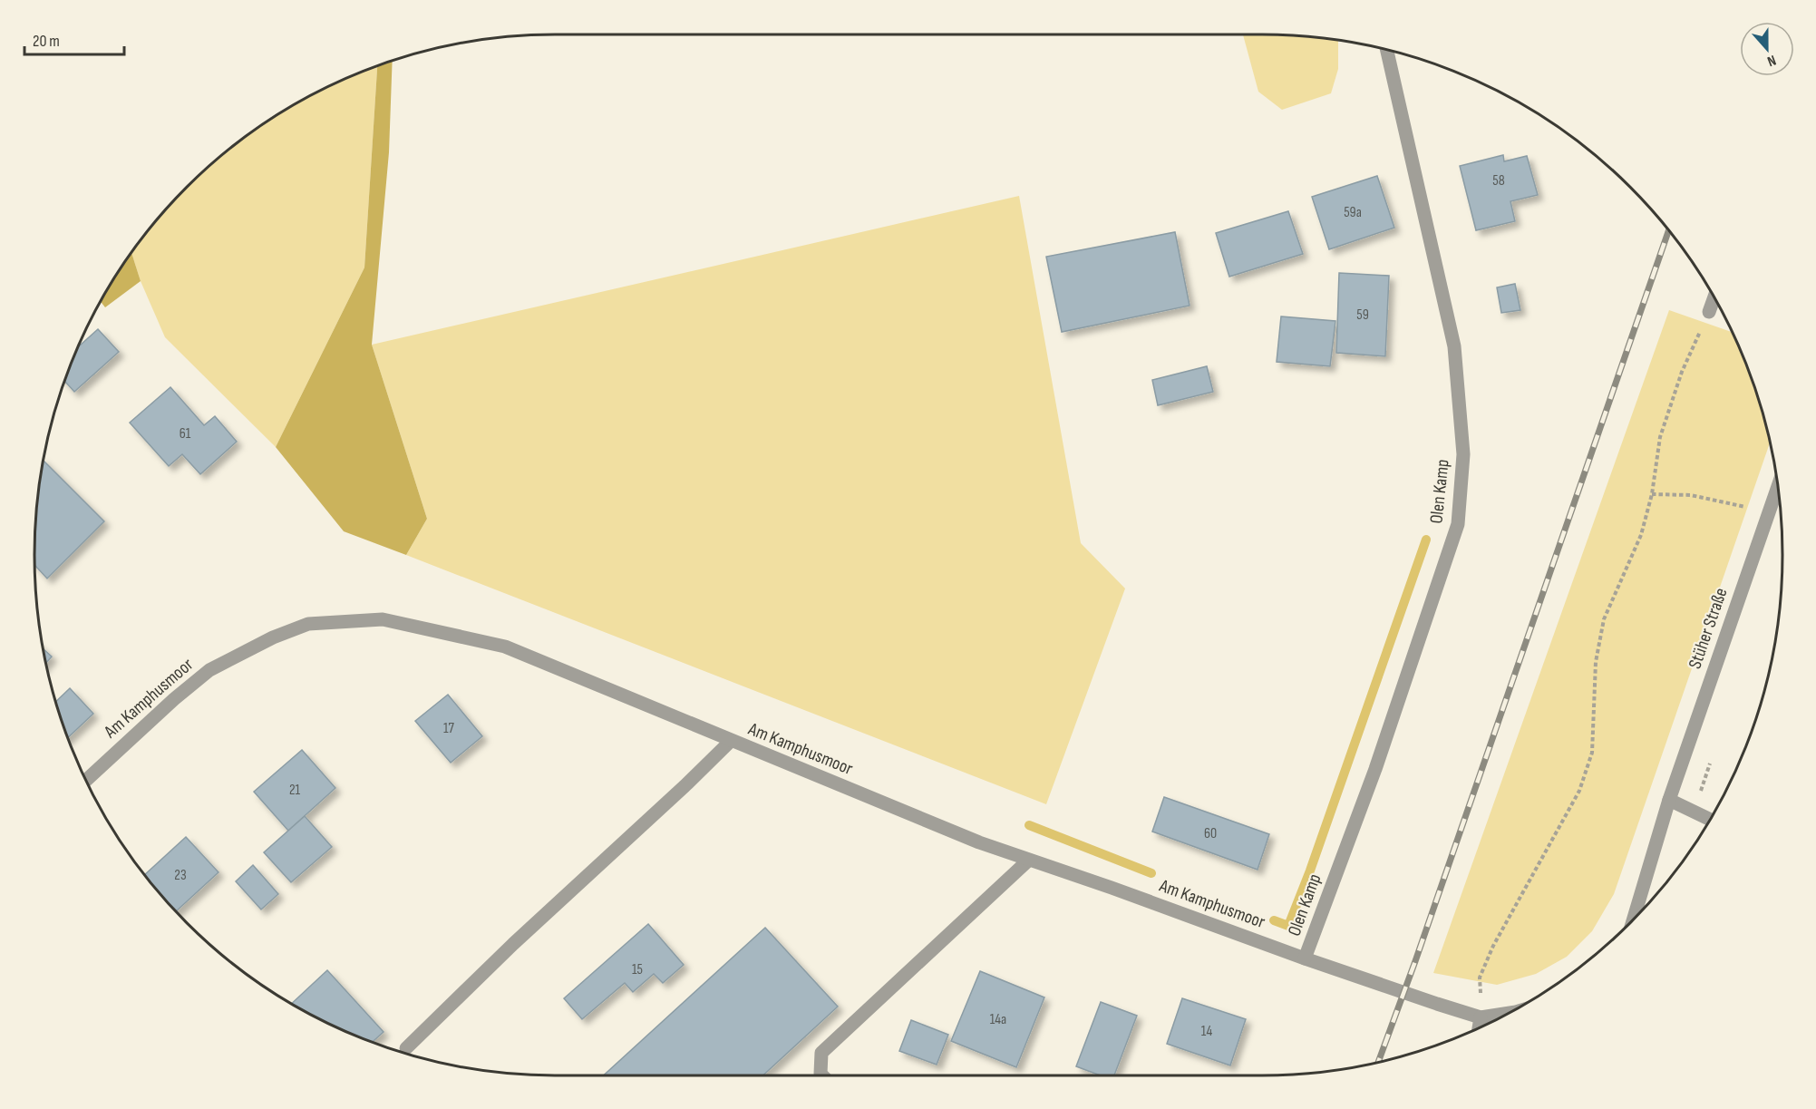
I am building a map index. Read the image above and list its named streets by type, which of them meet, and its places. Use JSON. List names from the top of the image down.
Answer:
{
  "streets": {
    "street": ["Olen Kamp", "Stüher Straße", "Am Kamphusmoor"]
  },
  "crossings": [
    ["Olen Kamp", "Am Kamphusmoor"]
  ],
  "house_numbers": [
    "58",
    "59a",
    "59",
    "61",
    "17",
    "21",
    "60",
    "23",
    "15",
    "14a",
    "14"
  ],
  "scale_bar": "20 m",
  "north": "bottom"
}
